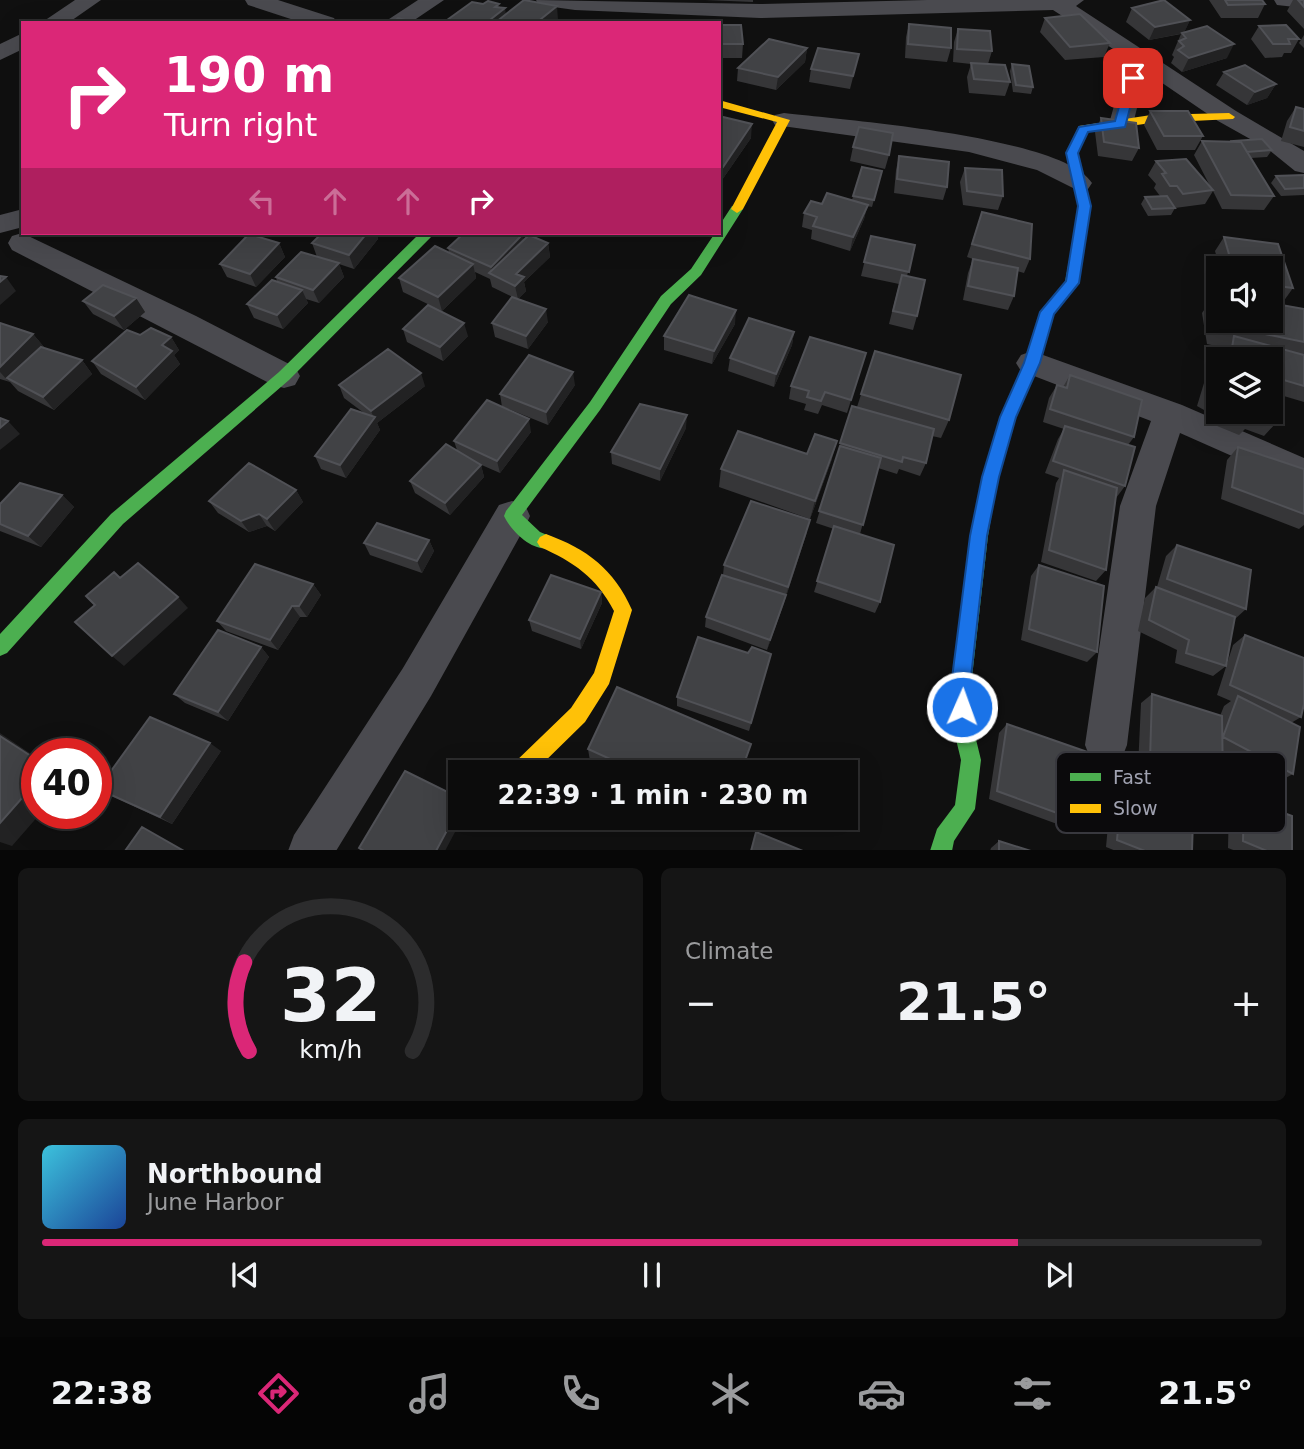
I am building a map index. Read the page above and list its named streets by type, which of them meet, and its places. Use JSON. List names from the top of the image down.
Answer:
{
  "legend": ["Fast", "Slow"],
  "page": {
    "turn": ["190 m", "Turn right"],
    "limit": "40",
    "trip": "22:39 · 1 min · 230 m",
    "tile": "Climate",
    "heat": ["−", "21.5°", "+"],
    "song": ["Northbound", "June Harbor"],
    "tabs": ["22:38", "21.5°"],
    "gauge": ["32", "km/h"]
  }
}
